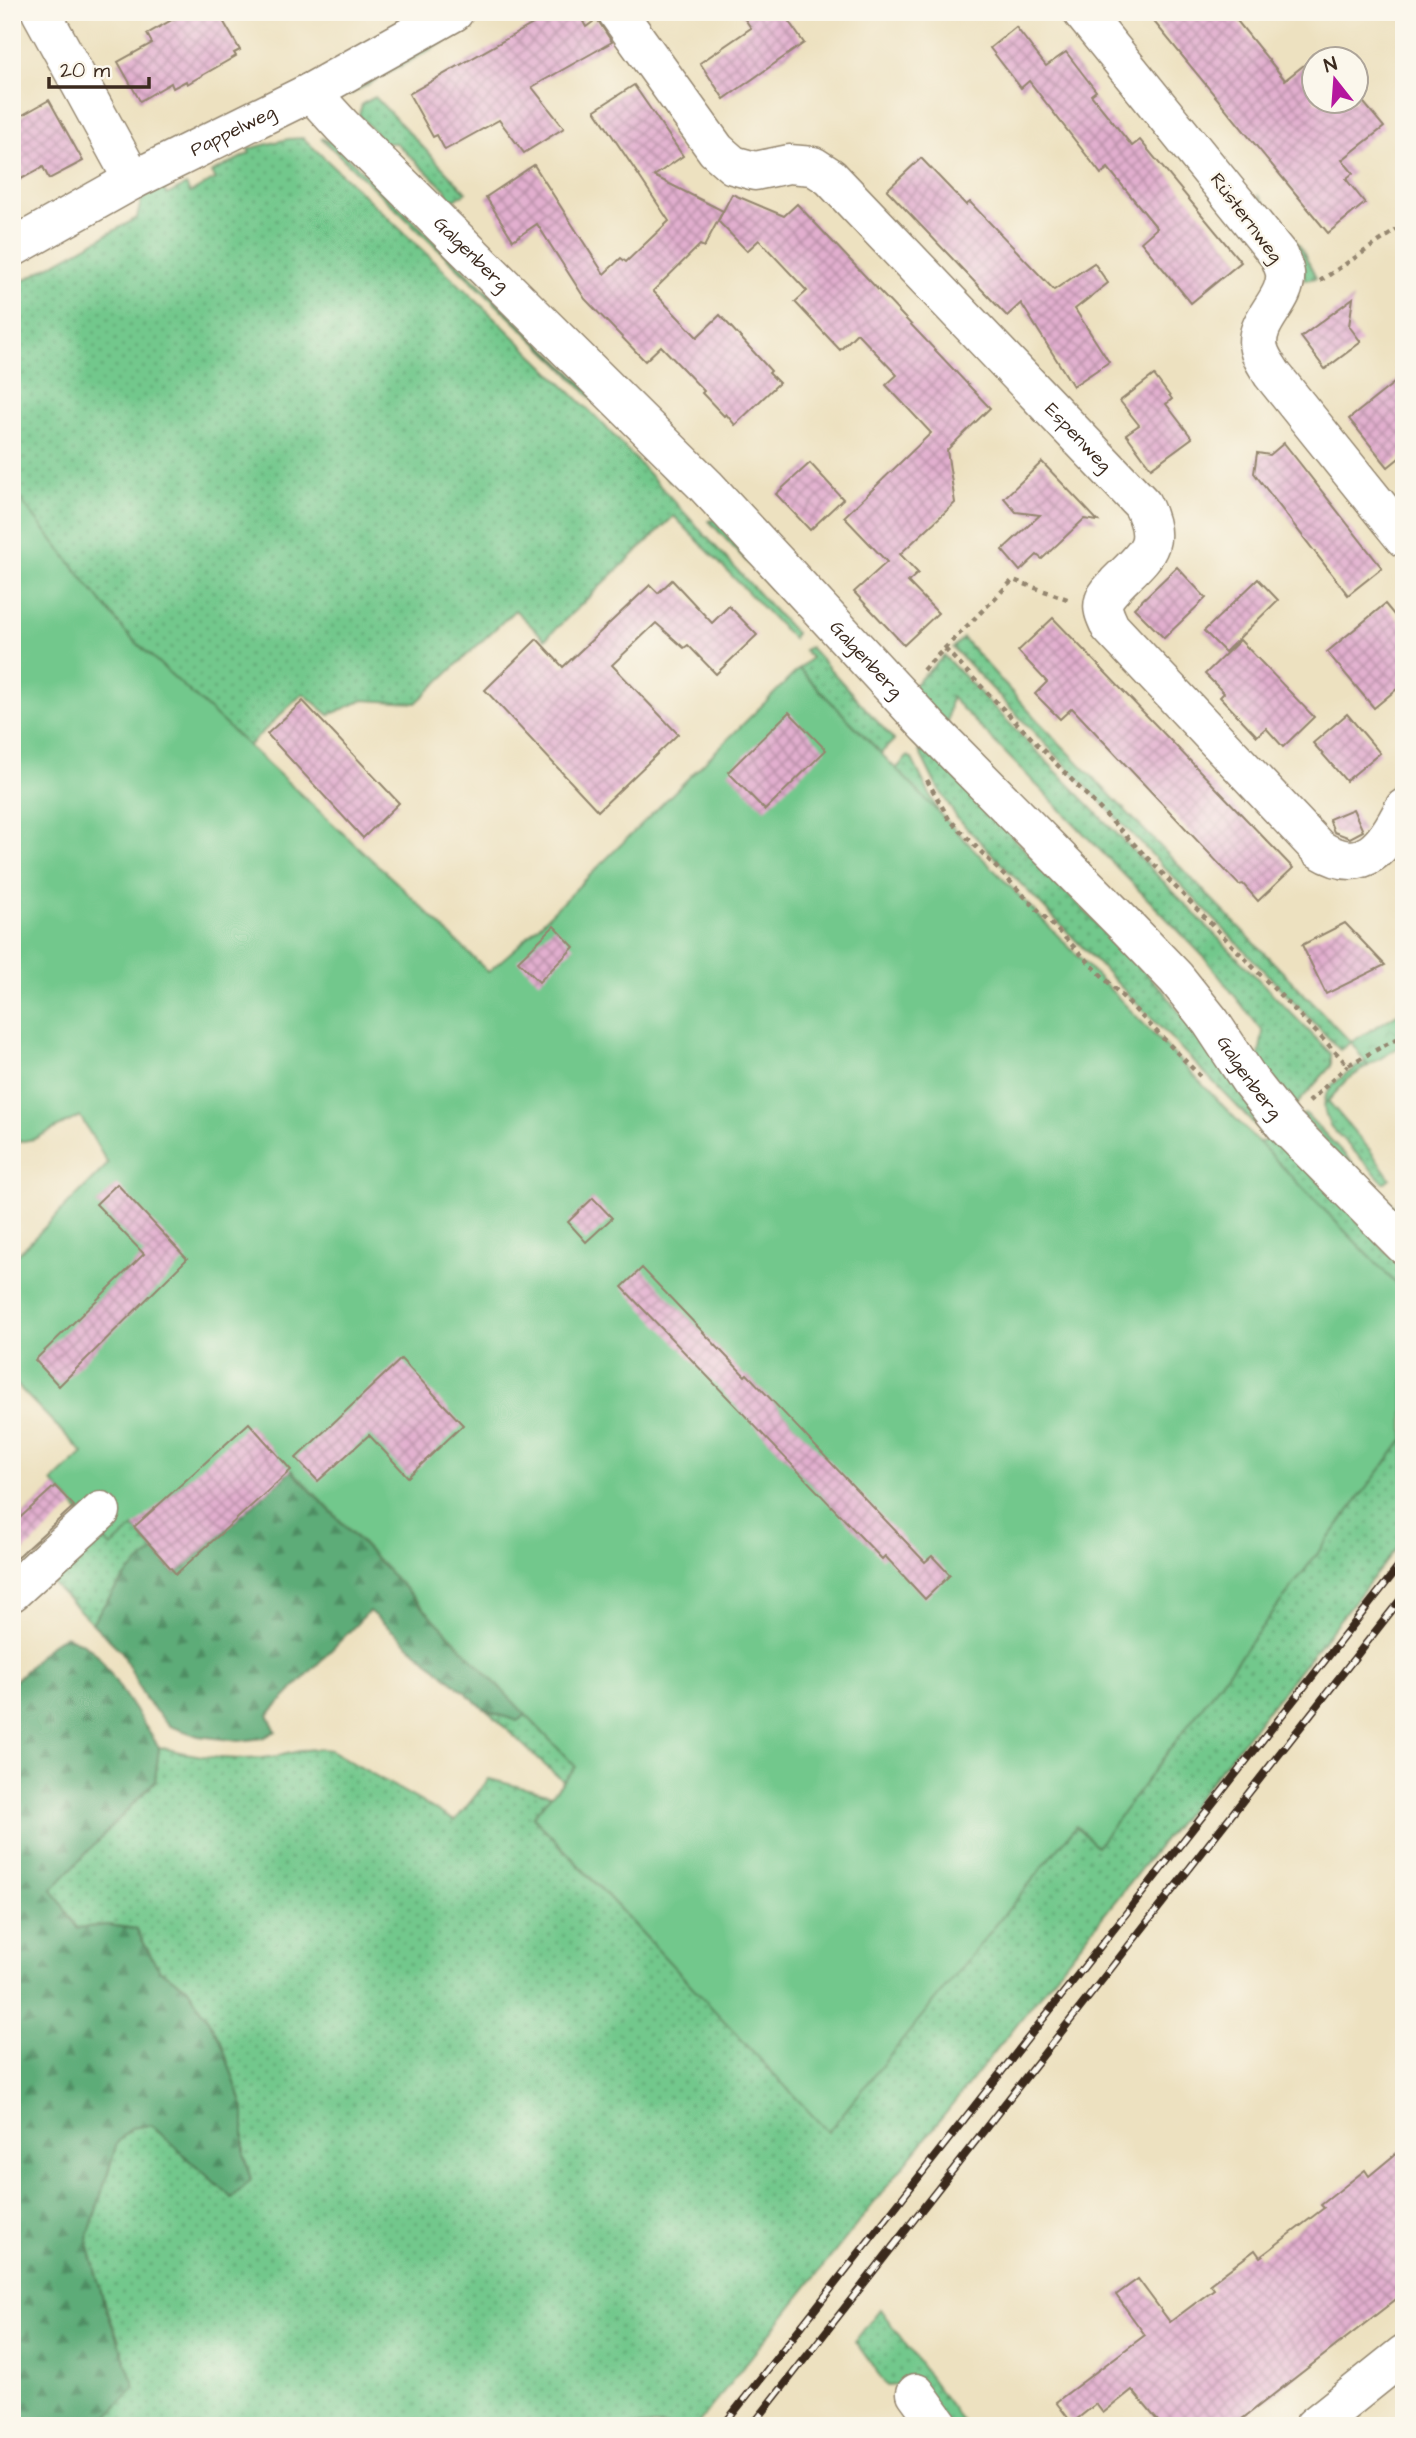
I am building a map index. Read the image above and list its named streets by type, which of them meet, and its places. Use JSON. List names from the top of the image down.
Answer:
{
  "streets": {
    "street": [
      "Pappelweg",
      "Rüsternweg",
      "Galgenberg",
      "Espenweg"
    ]
  },
  "crossings": [
    ["Pappelweg", "Galgenberg"]
  ],
  "scale_bar": "20 m",
  "north": "top"
}
